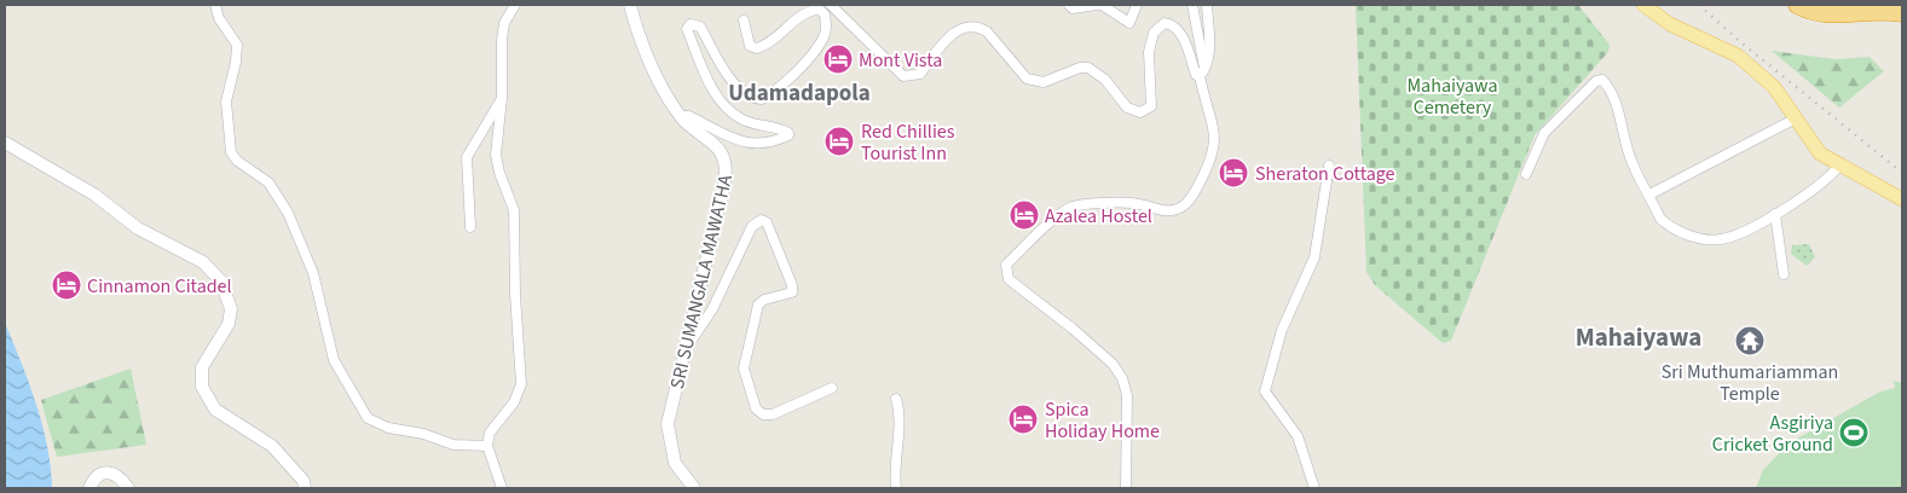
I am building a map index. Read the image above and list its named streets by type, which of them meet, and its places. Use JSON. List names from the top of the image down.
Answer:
{
  "streets": {
    "street": ["SRI SUMANGALA MAWATHA"]
  },
  "districts": ["Udamadapola", "Mahaiyawa"],
  "parks": ["Mahaiyawa Cemetery"],
  "places": {
    "hotel": [
      "Mont Vista",
      "Red Chillies Tourist Inn",
      "Sheraton Cottage",
      "Azalea Hostel",
      "Cinnamon Citadel",
      "Spica Holiday Home"
    ],
    "temple": ["Sri Muthumariamman Temple"],
    "sports": ["Asgiriya Cricket Ground"]
  }
}
